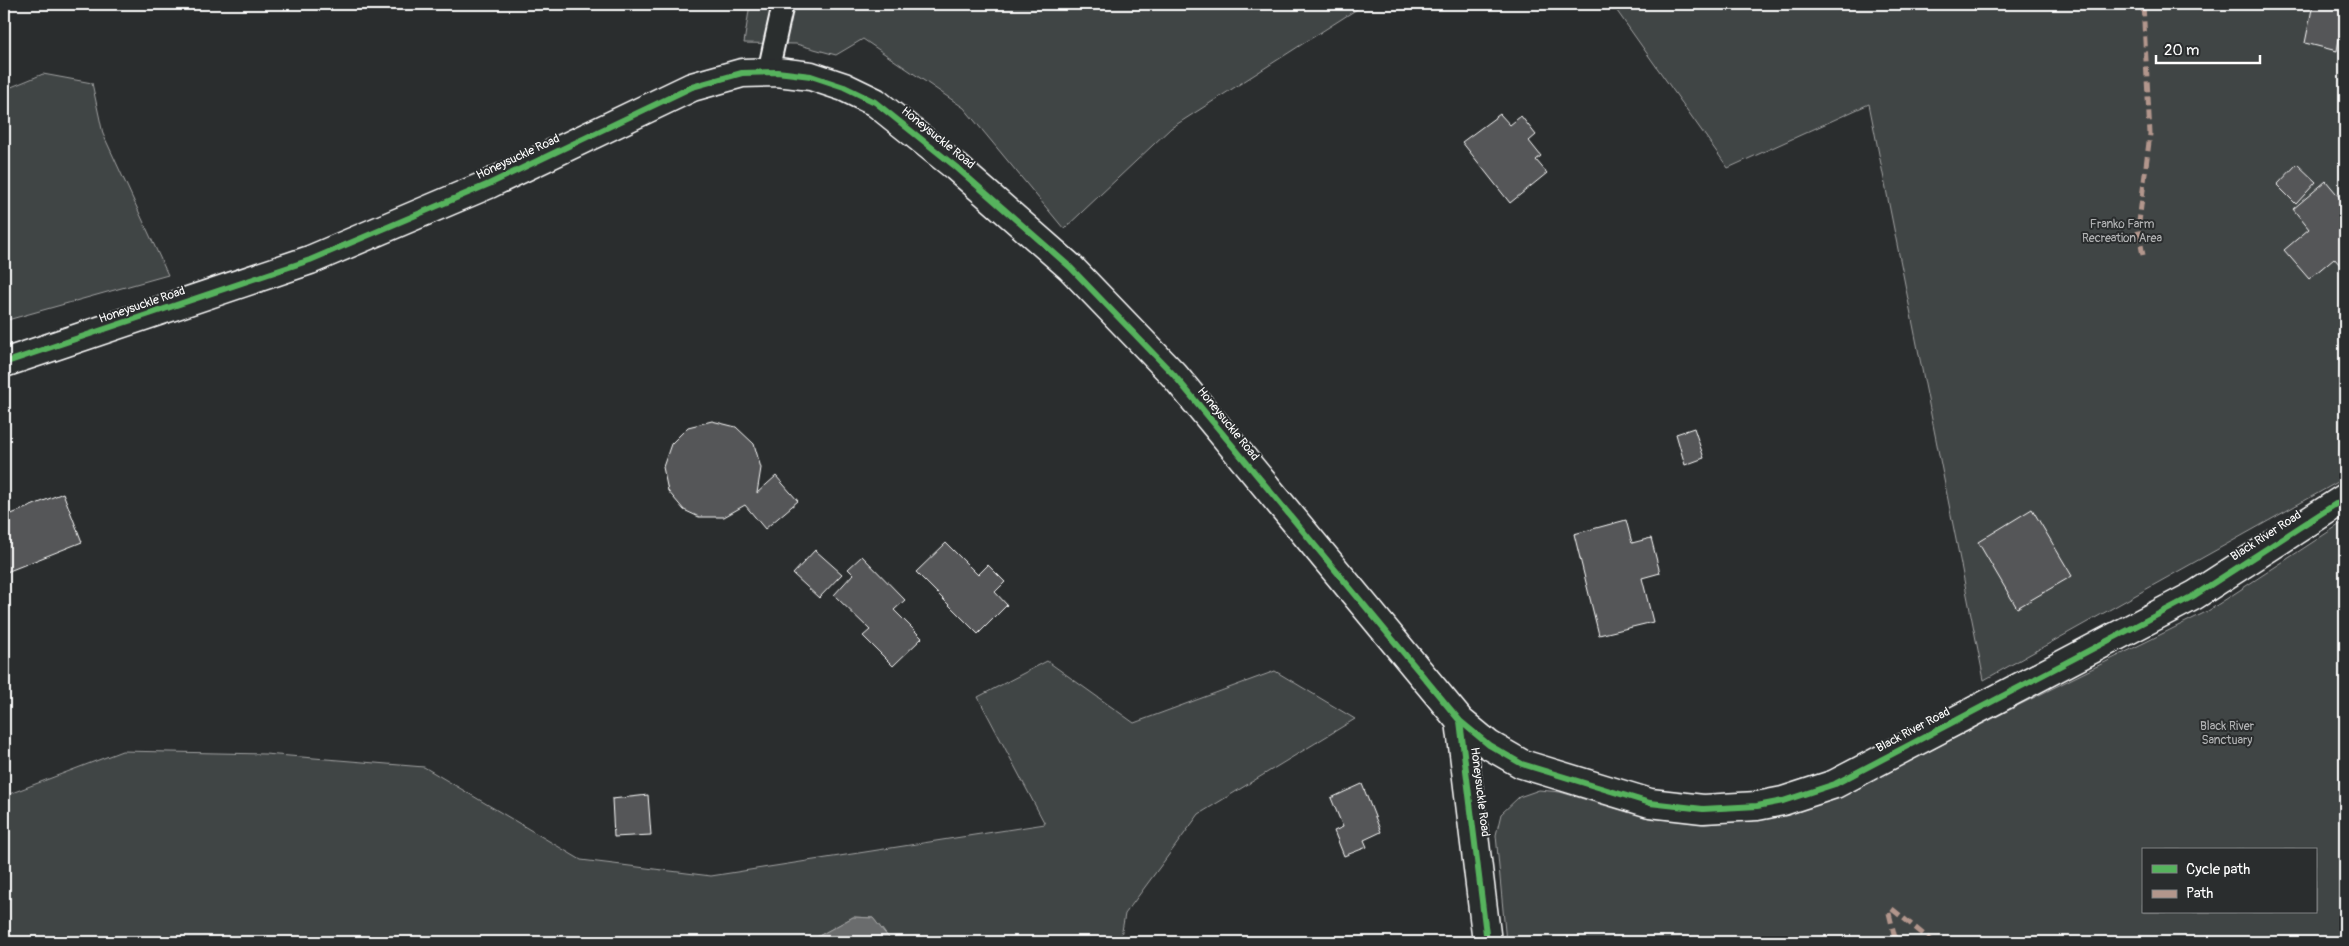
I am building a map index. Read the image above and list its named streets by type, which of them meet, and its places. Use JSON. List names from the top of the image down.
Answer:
{
  "streets": {
    "street": ["Honeysuckle Road", "Black River Road"]
  },
  "crossings": [
    ["Honeysuckle Road", "Black River Road"]
  ],
  "parks": ["Franko Farm Recreation Area", "Black River Sanctuary"],
  "legend": ["Cycle path", "Path"],
  "scale_bar": "20 m"
}
